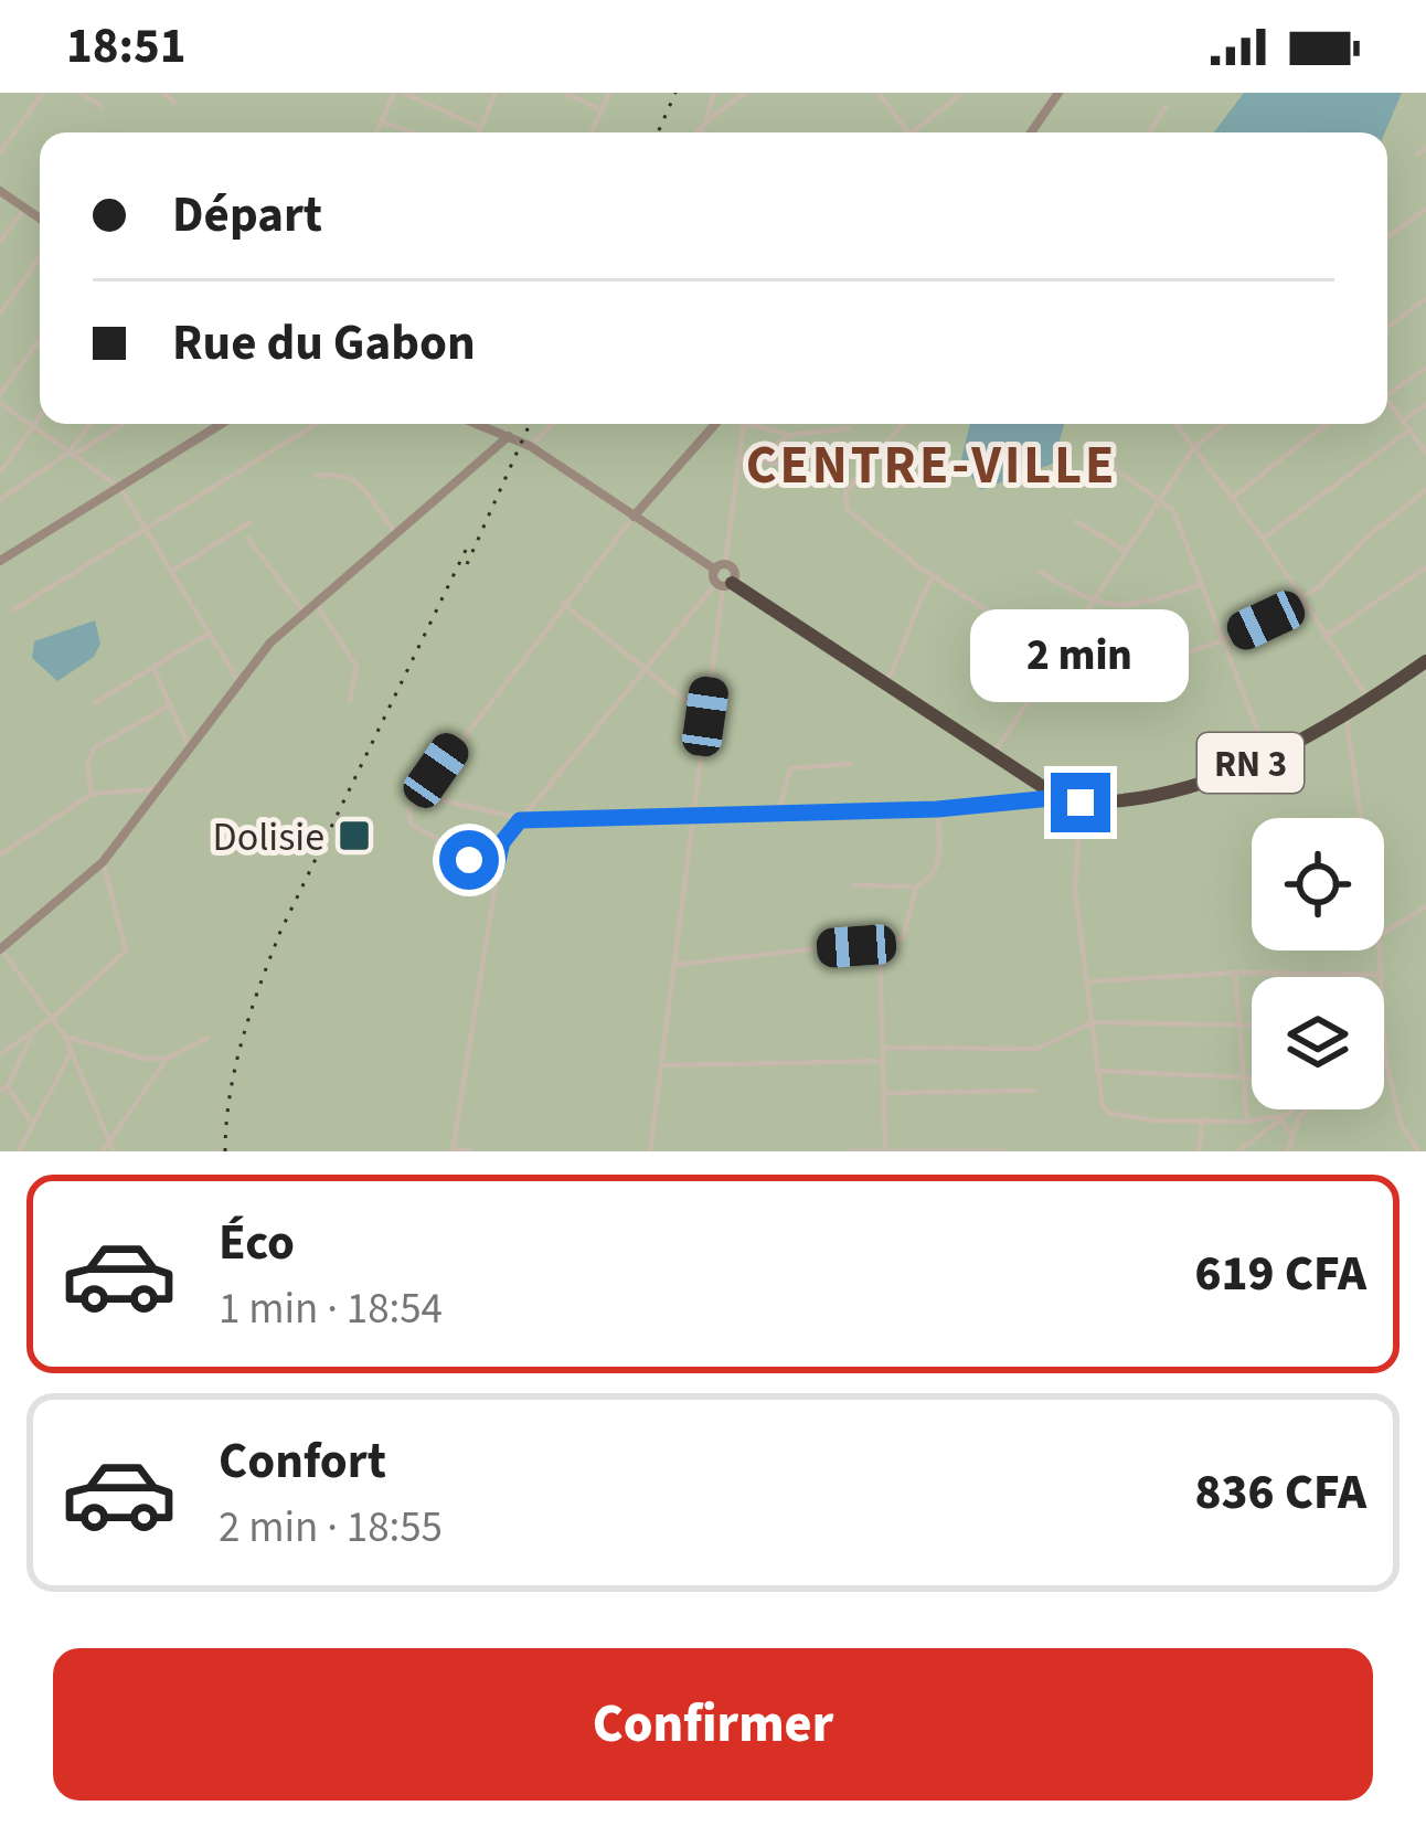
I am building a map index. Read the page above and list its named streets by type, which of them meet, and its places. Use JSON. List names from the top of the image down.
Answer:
{
  "streets": {
    "highway": ["RN 3"]
  },
  "districts": ["CENTRE-VILLE"],
  "places": {
    "transit": ["Dolisie"]
  },
  "page": {
    "status": "18:51",
    "banner": ["Départ", "Rue du Gabon"],
    "bubble": "2 min",
    "list": [
      {
        "name": "Éco",
        "note": "1 min · 18:54",
        "value": "619 CFA"
      },
      {
        "name": "Confort",
        "note": "2 min · 18:55",
        "value": "836 CFA"
      }
    ],
    "buttons": "Confirmer"
  }
}
